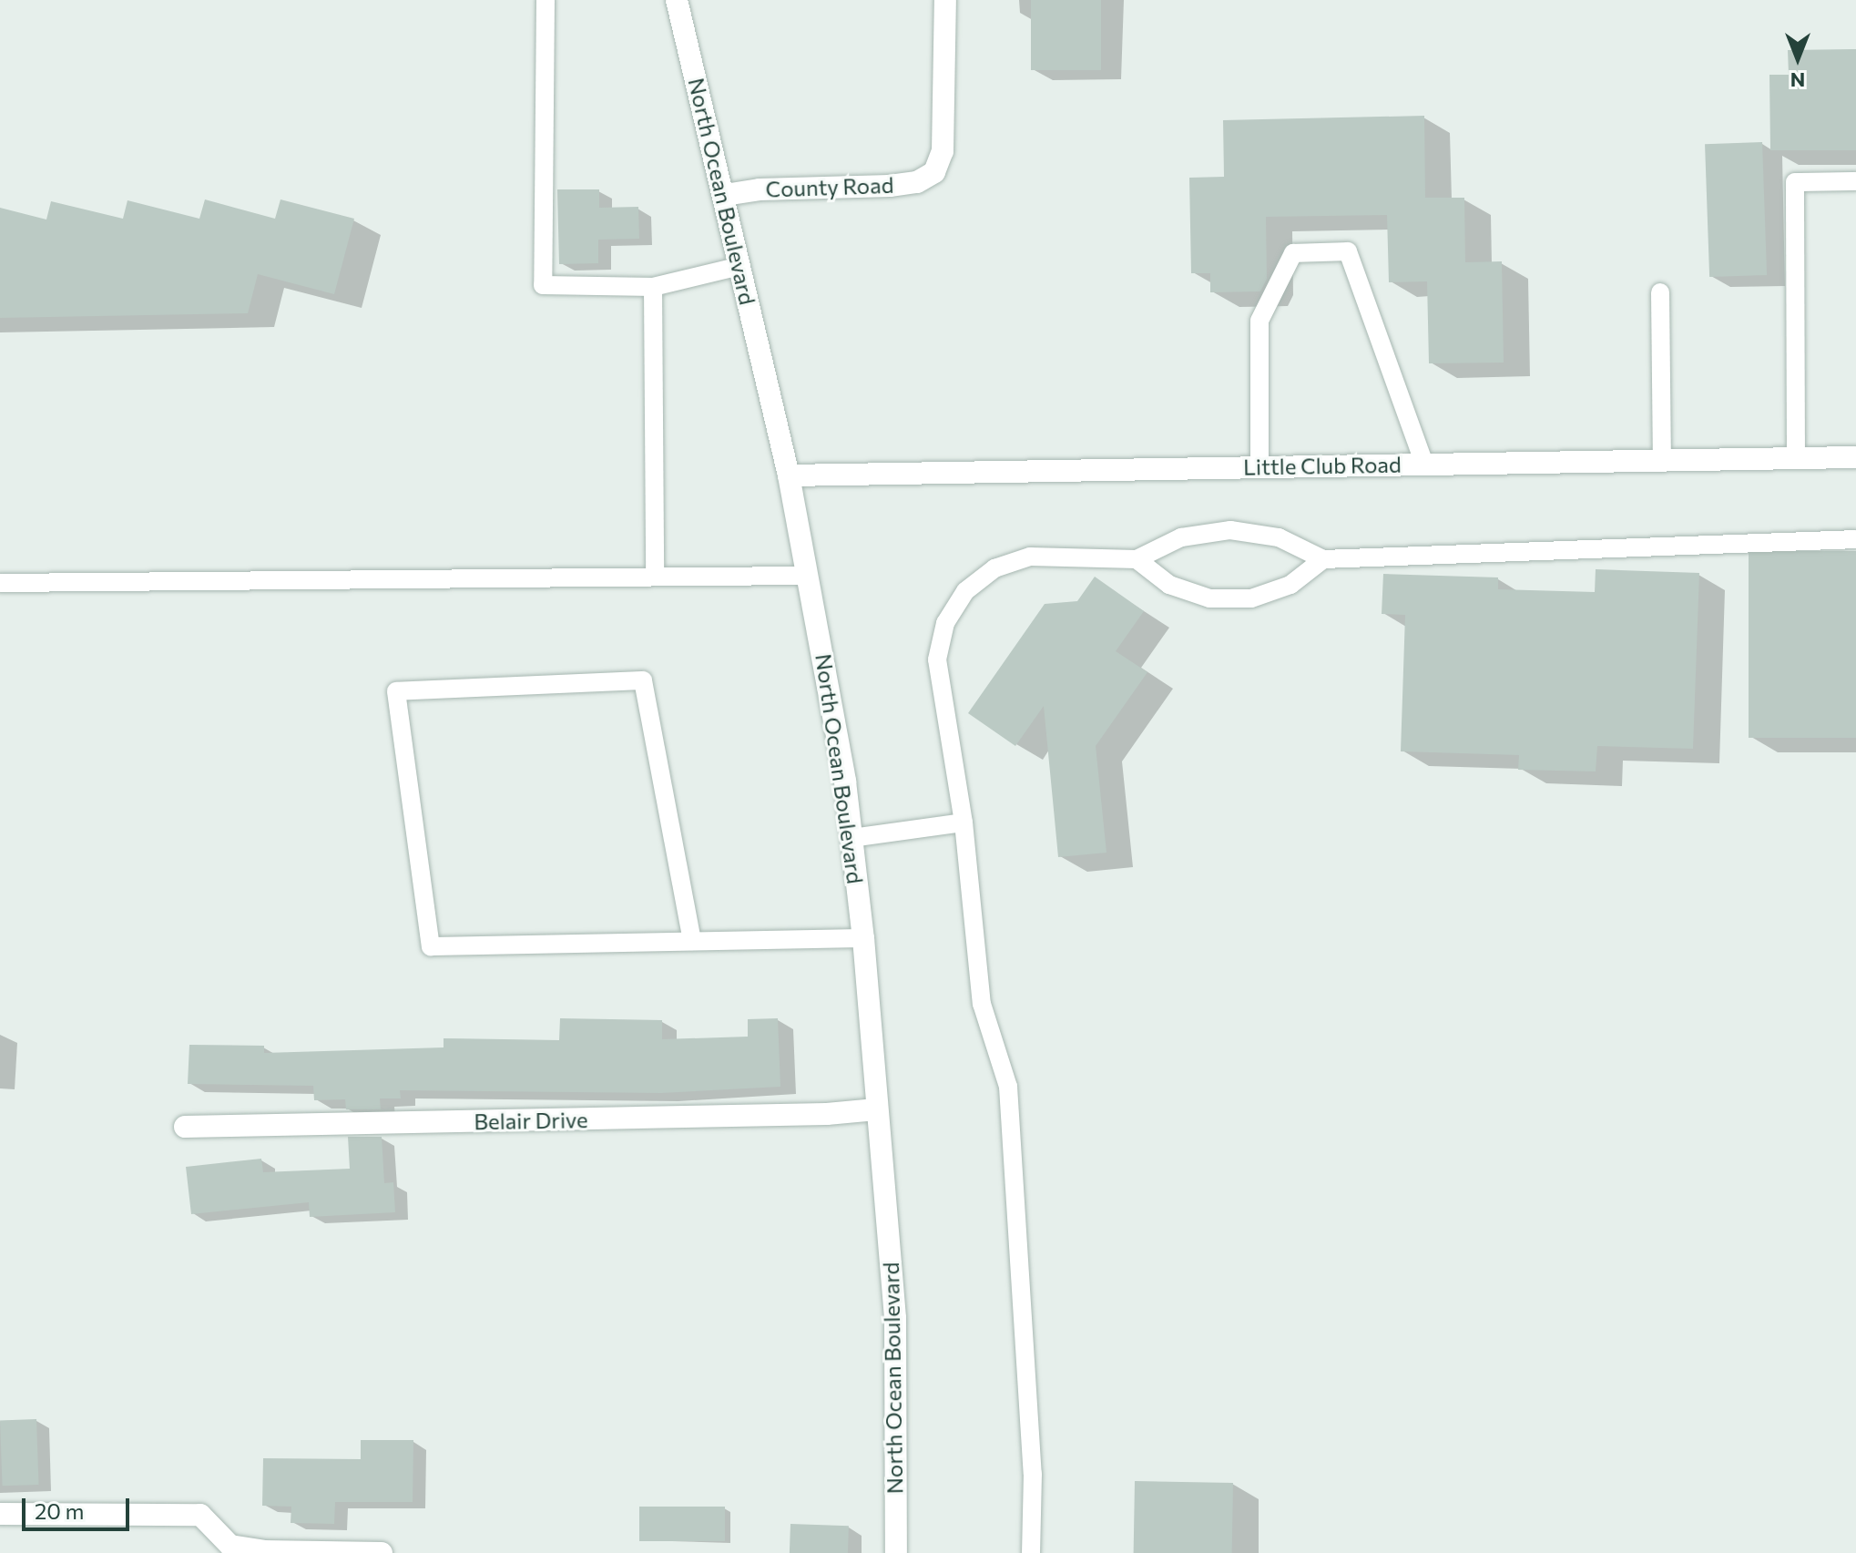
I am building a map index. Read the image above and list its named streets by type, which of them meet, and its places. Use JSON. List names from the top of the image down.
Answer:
{
  "streets": {
    "street": [
      "County Road",
      "North Ocean Boulevard",
      "Little Club Road",
      "Belair Drive"
    ]
  },
  "crossings": [
    ["County Road", "North Ocean Boulevard"],
    ["North Ocean Boulevard", "Little Club Road"],
    ["North Ocean Boulevard", "Belair Drive"]
  ],
  "scale_bar": "20 m",
  "north": "bottom"
}
